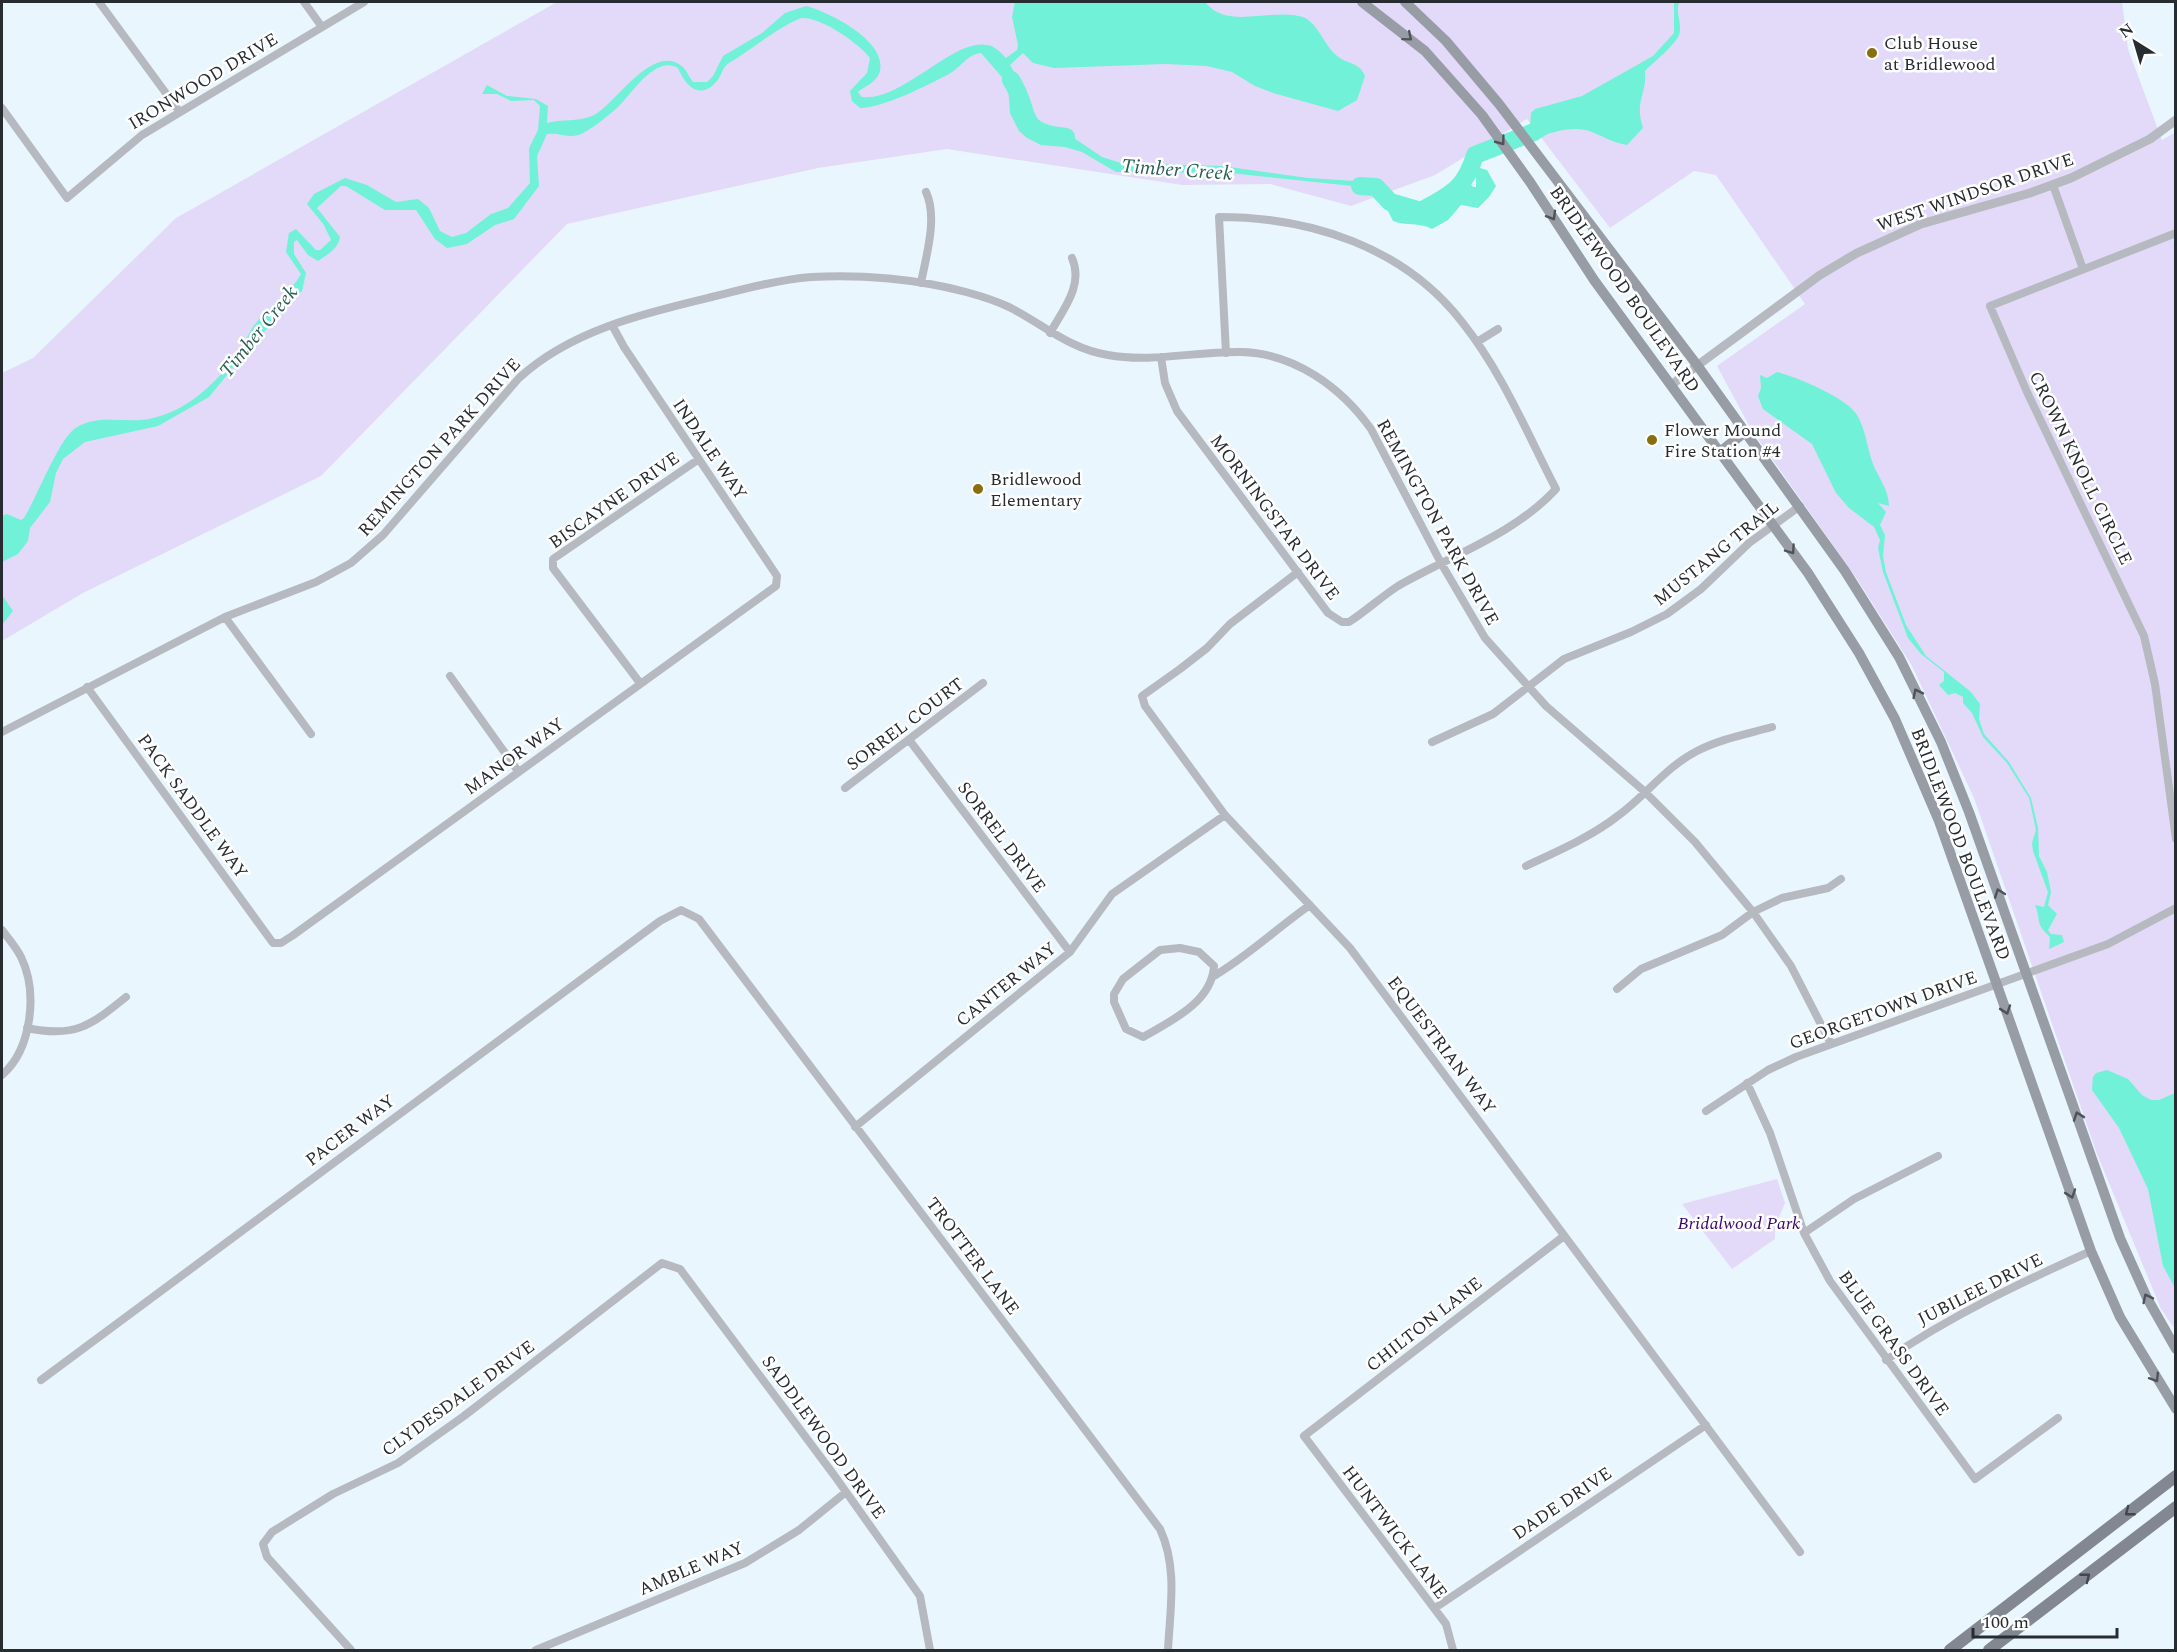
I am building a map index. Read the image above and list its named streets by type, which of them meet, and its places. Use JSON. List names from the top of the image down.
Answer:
{
  "streets": {
    "main road": ["BRIDLEWOOD BOULEVARD"],
    "street": [
      "IRONWOOD DRIVE",
      "WEST WINDSOR DRIVE",
      "REMINGTON PARK DRIVE",
      "INDALE WAY",
      "CROWN KNOLL CIRCLE",
      "BISCAYNE DRIVE",
      "MORNINGSTAR DRIVE",
      "MUSTANG TRAIL",
      "SORREL COURT",
      "MANOR WAY",
      "PACK SADDLE WAY",
      "SORREL DRIVE",
      "CANTER WAY",
      "GEORGETOWN DRIVE",
      "EQUESTRIAN WAY",
      "PACER WAY",
      "TROTTER LANE",
      "JUBILEE DRIVE",
      "CHILTON LANE",
      "BLUE GRASS DRIVE",
      "CLYDESDALE DRIVE",
      "SADDLEWOOD DRIVE",
      "DADE DRIVE",
      "HUNTWICK LANE",
      "AMBLE WAY"
    ]
  },
  "crossings": [
    ["WEST WINDSOR DRIVE", "BRIDLEWOOD BOULEVARD"],
    ["BRIDLEWOOD BOULEVARD", "MUSTANG TRAIL"],
    ["BRIDLEWOOD BOULEVARD", "GEORGETOWN DRIVE"],
    ["BRIDLEWOOD BOULEVARD", "JUBILEE DRIVE"],
    ["REMINGTON PARK DRIVE", "INDALE WAY"],
    ["REMINGTON PARK DRIVE", "MORNINGSTAR DRIVE"],
    ["REMINGTON PARK DRIVE", "MUSTANG TRAIL"],
    ["REMINGTON PARK DRIVE", "PACK SADDLE WAY"],
    ["REMINGTON PARK DRIVE", "GEORGETOWN DRIVE"],
    ["INDALE WAY", "BISCAYNE DRIVE"],
    ["INDALE WAY", "MANOR WAY"],
    ["BISCAYNE DRIVE", "MANOR WAY"],
    ["MORNINGSTAR DRIVE", "EQUESTRIAN WAY"],
    ["SORREL COURT", "SORREL DRIVE"],
    ["MANOR WAY", "PACK SADDLE WAY"],
    ["SORREL DRIVE", "CANTER WAY"],
    ["CANTER WAY", "EQUESTRIAN WAY"],
    ["CANTER WAY", "TROTTER LANE"],
    ["GEORGETOWN DRIVE", "BLUE GRASS DRIVE"],
    ["EQUESTRIAN WAY", "CHILTON LANE"],
    ["EQUESTRIAN WAY", "DADE DRIVE"],
    ["PACER WAY", "TROTTER LANE"],
    ["JUBILEE DRIVE", "BLUE GRASS DRIVE"],
    ["CHILTON LANE", "HUNTWICK LANE"],
    ["CLYDESDALE DRIVE", "SADDLEWOOD DRIVE"],
    ["SADDLEWOOD DRIVE", "AMBLE WAY"],
    ["DADE DRIVE", "HUNTWICK LANE"]
  ],
  "water": ["Timber Creek"],
  "parks": ["Bridalwood Park"],
  "places": ["Club House at Bridlewood", "Flower Mound Fire Station #4", "Bridlewood Elementary"],
  "scale_bar": "100 m",
  "north": "top left"
}
